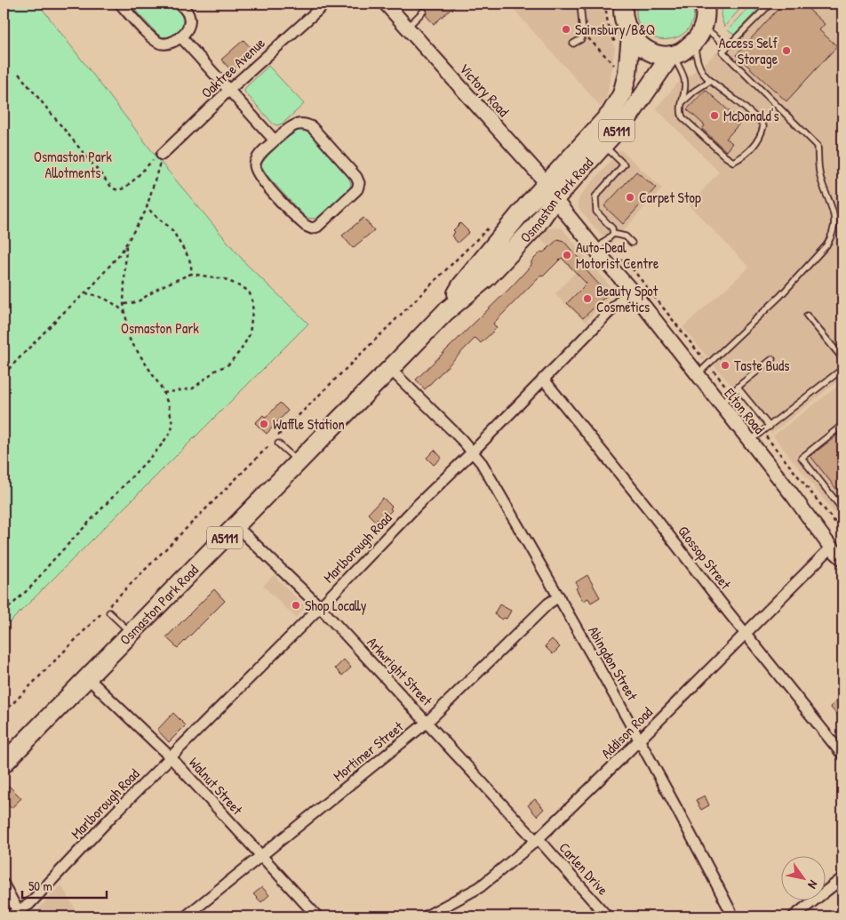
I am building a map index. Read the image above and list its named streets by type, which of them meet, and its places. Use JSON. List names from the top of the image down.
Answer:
{
  "streets": {
    "highway": ["A5111", "Osmaston Park Road"],
    "street": [
      "Oaktree Avenue",
      "Victory Road",
      "Elton Road",
      "Marlborough Road",
      "Glossop Street",
      "Abingdon Street",
      "Arkwright Street",
      "Addison Road",
      "Mortimer Street",
      "Walnut Street",
      "Carlen Drive"
    ]
  },
  "crossings": [
    ["Victory Road", "Osmaston Park Road"],
    ["Victory Road", "Elton Road"],
    ["Osmaston Park Road", "Elton Road"],
    ["Osmaston Park Road", "Abingdon Street"],
    ["Osmaston Park Road", "Arkwright Street"],
    ["Osmaston Park Road", "Walnut Street"],
    ["Elton Road", "Marlborough Road"],
    ["Elton Road", "Addison Road"],
    ["Marlborough Road", "Glossop Street"],
    ["Marlborough Road", "Abingdon Street"],
    ["Marlborough Road", "Arkwright Street"],
    ["Marlborough Road", "Walnut Street"],
    ["Glossop Street", "Addison Road"],
    ["Abingdon Street", "Addison Road"],
    ["Abingdon Street", "Mortimer Street"],
    ["Arkwright Street", "Addison Road"],
    ["Arkwright Street", "Mortimer Street"],
    ["Arkwright Street", "Carlen Drive"],
    ["Addison Road", "Carlen Drive"],
    ["Mortimer Street", "Walnut Street"]
  ],
  "parks": ["Osmaston Park Allotments", "Osmaston Park"],
  "places": [
    "Sainsbury/B&Q",
    "Access Self Storage",
    "McDonald's",
    "Carpet Stop",
    "Auto-Deal Motorist Centre",
    "Beauty Spot Cosmetics",
    "Taste Buds",
    "Waffle Station",
    "Shop Locally"
  ],
  "scale_bar": "50 m",
  "north": "bottom right"
}
